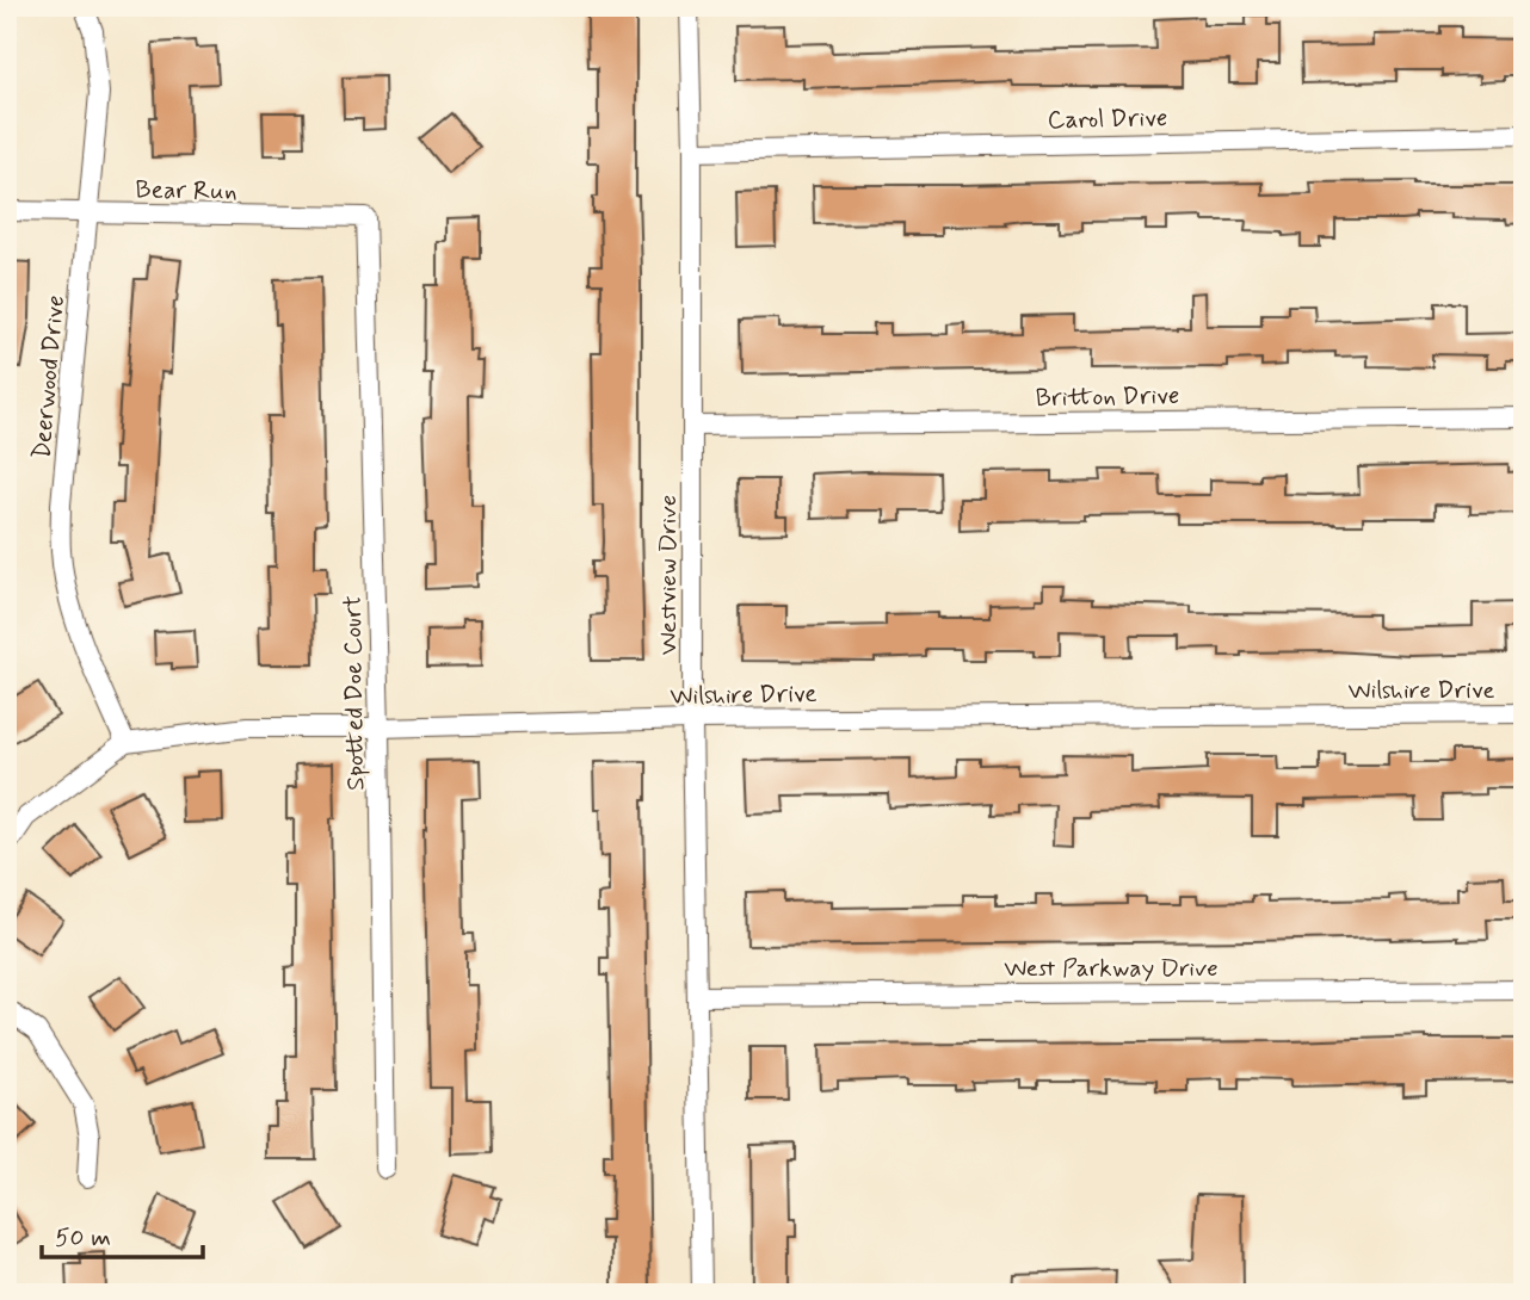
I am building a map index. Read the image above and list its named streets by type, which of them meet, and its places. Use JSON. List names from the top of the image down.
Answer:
{
  "streets": {
    "street": [
      "Carol Drive",
      "Bear Run",
      "Deerwood Drive",
      "Britton Drive",
      "Westview Drive",
      "Wilshire Drive",
      "Spotted Doe Court",
      "West Parkway Drive"
    ]
  },
  "crossings": [
    ["Carol Drive", "Westview Drive"],
    ["Bear Run", "Deerwood Drive"],
    ["Bear Run", "Spotted Doe Court"],
    ["Deerwood Drive", "Wilshire Drive"],
    ["Britton Drive", "Westview Drive"],
    ["Westview Drive", "Wilshire Drive"],
    ["Westview Drive", "West Parkway Drive"],
    ["Wilshire Drive", "Spotted Doe Court"]
  ],
  "scale_bar": "50 m"
}
